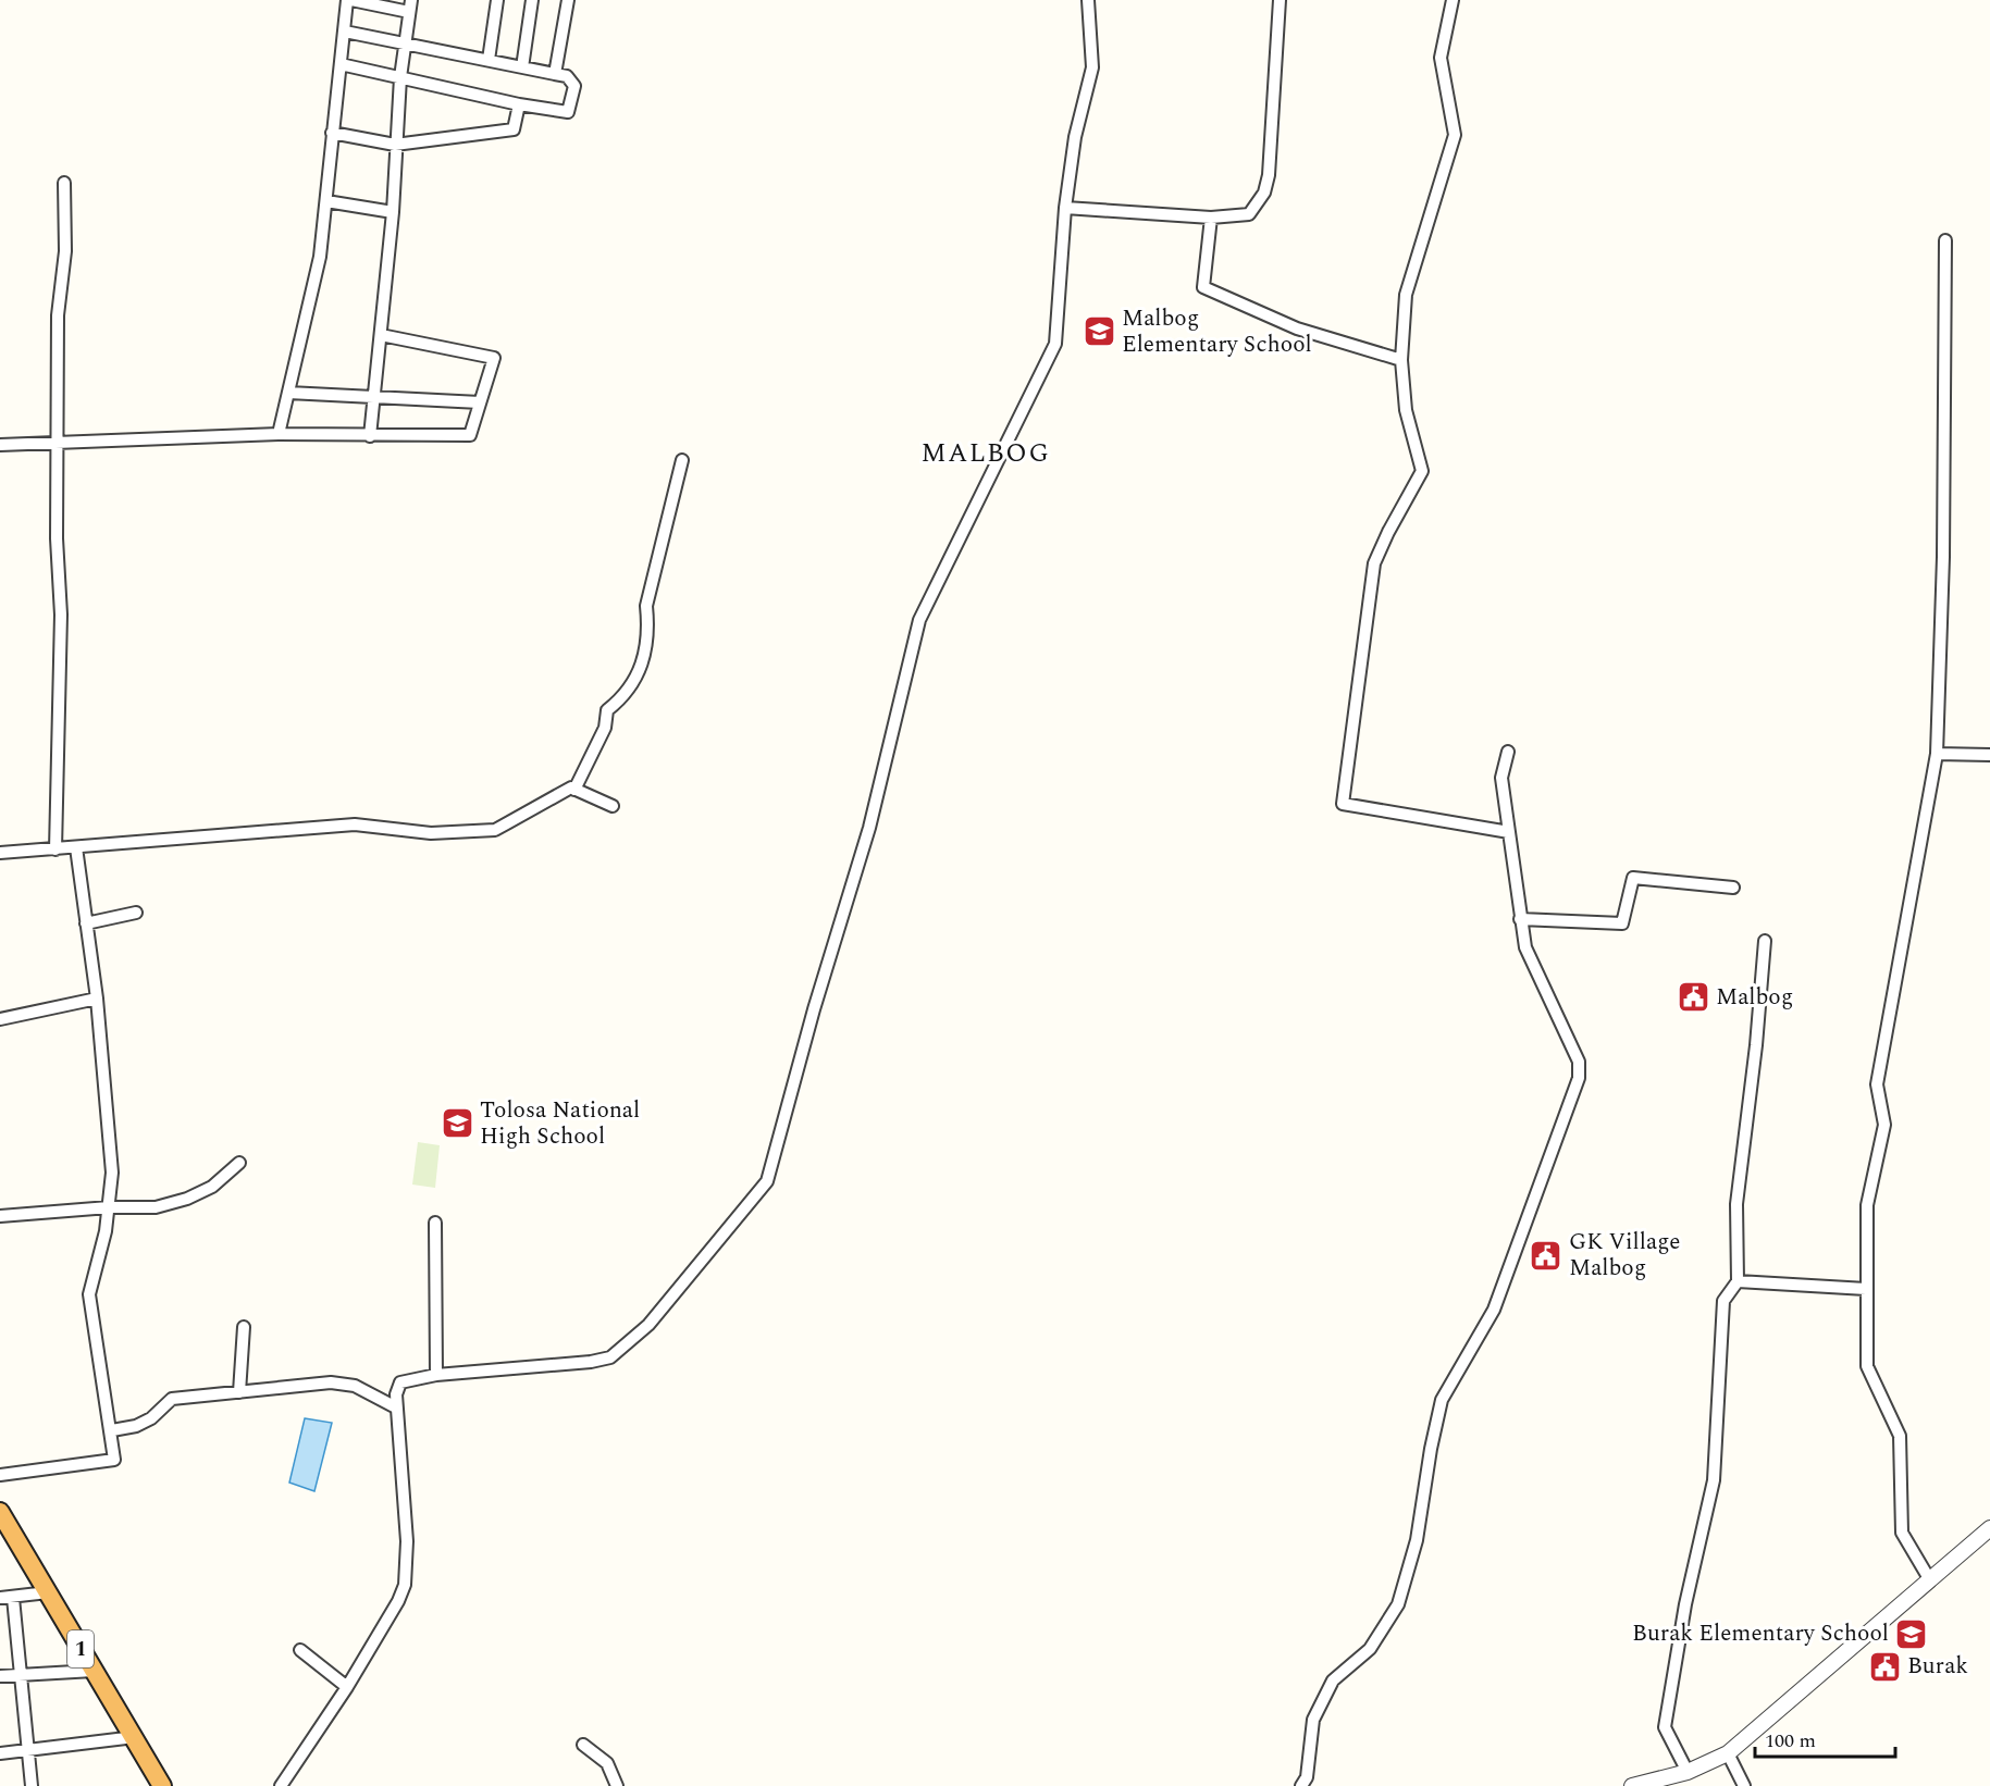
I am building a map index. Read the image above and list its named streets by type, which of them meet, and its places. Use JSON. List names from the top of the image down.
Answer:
{
  "streets": {
    "highway": ["1"]
  },
  "districts": ["MALBOG"],
  "places": {
    "school or university": ["Malbog Elementary School", "Tolosa National High School", "Burak Elementary School"],
    "public building": ["Malbog", "GK Village Malbog", "Burak"]
  },
  "scale_bar": "100 m"
}
